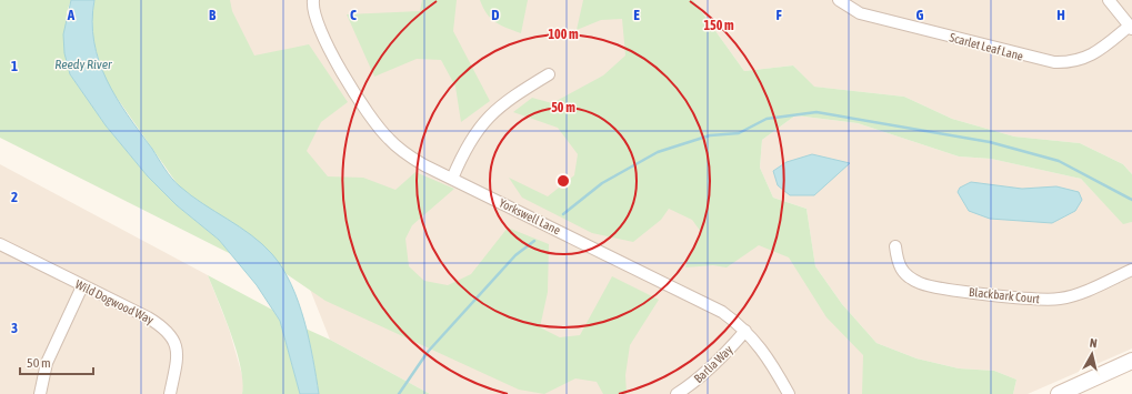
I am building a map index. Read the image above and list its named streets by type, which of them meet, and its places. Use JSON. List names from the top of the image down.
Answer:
{
  "streets": {
    "street": [
      "Scarlet Leaf Lane",
      "Yorkswell Lane",
      "Blackbark Court",
      "Wild Dogwood Way",
      "Barlia Way"
    ]
  },
  "crossings": [
    ["Yorkswell Lane", "Barlia Way"]
  ],
  "water": ["Reedy River"],
  "scale_bar": "50 m",
  "north": "top",
  "grid": {
    "columns": [
      "A",
      "B",
      "C",
      "D",
      "E",
      "F",
      "G",
      "H"
    ],
    "rows": ["1", "2", "3"]
  },
  "rings": ["150 m", "100 m", "50 m"]
}
